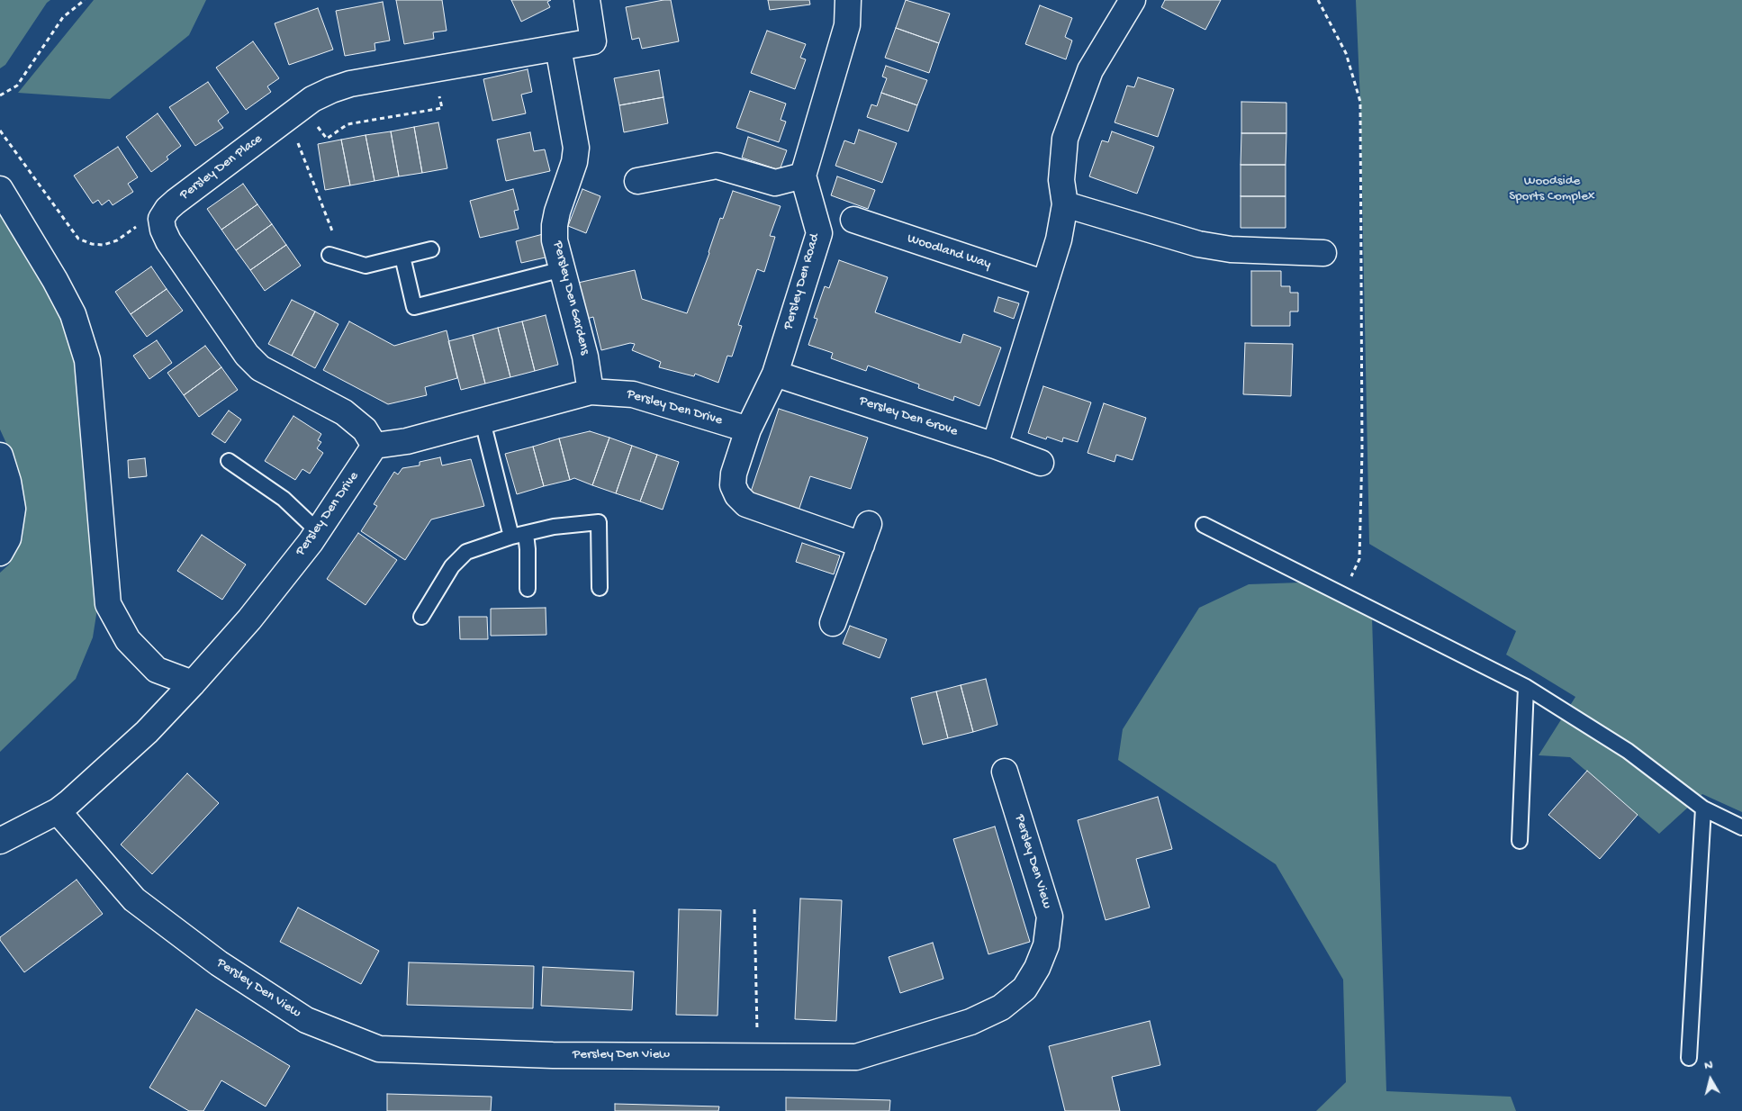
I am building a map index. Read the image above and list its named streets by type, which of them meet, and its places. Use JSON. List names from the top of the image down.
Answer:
{
  "streets": {
    "street": [
      "Persley Den Place",
      "Woodland Way",
      "Persley Den Road",
      "Persley Den Gardens",
      "Persley Den Drive",
      "Persley Den Grove",
      "Persley Den View"
    ]
  },
  "crossings": [
    ["Persley Den Place", "Persley Den Gardens"],
    ["Persley Den Road", "Persley Den Drive"],
    ["Persley Den Road", "Persley Den Grove"],
    ["Persley Den Gardens", "Persley Den Drive"],
    ["Persley Den Drive", "Persley Den View"]
  ],
  "parks": ["Woodside Sports Complex"],
  "north": "top"
}
